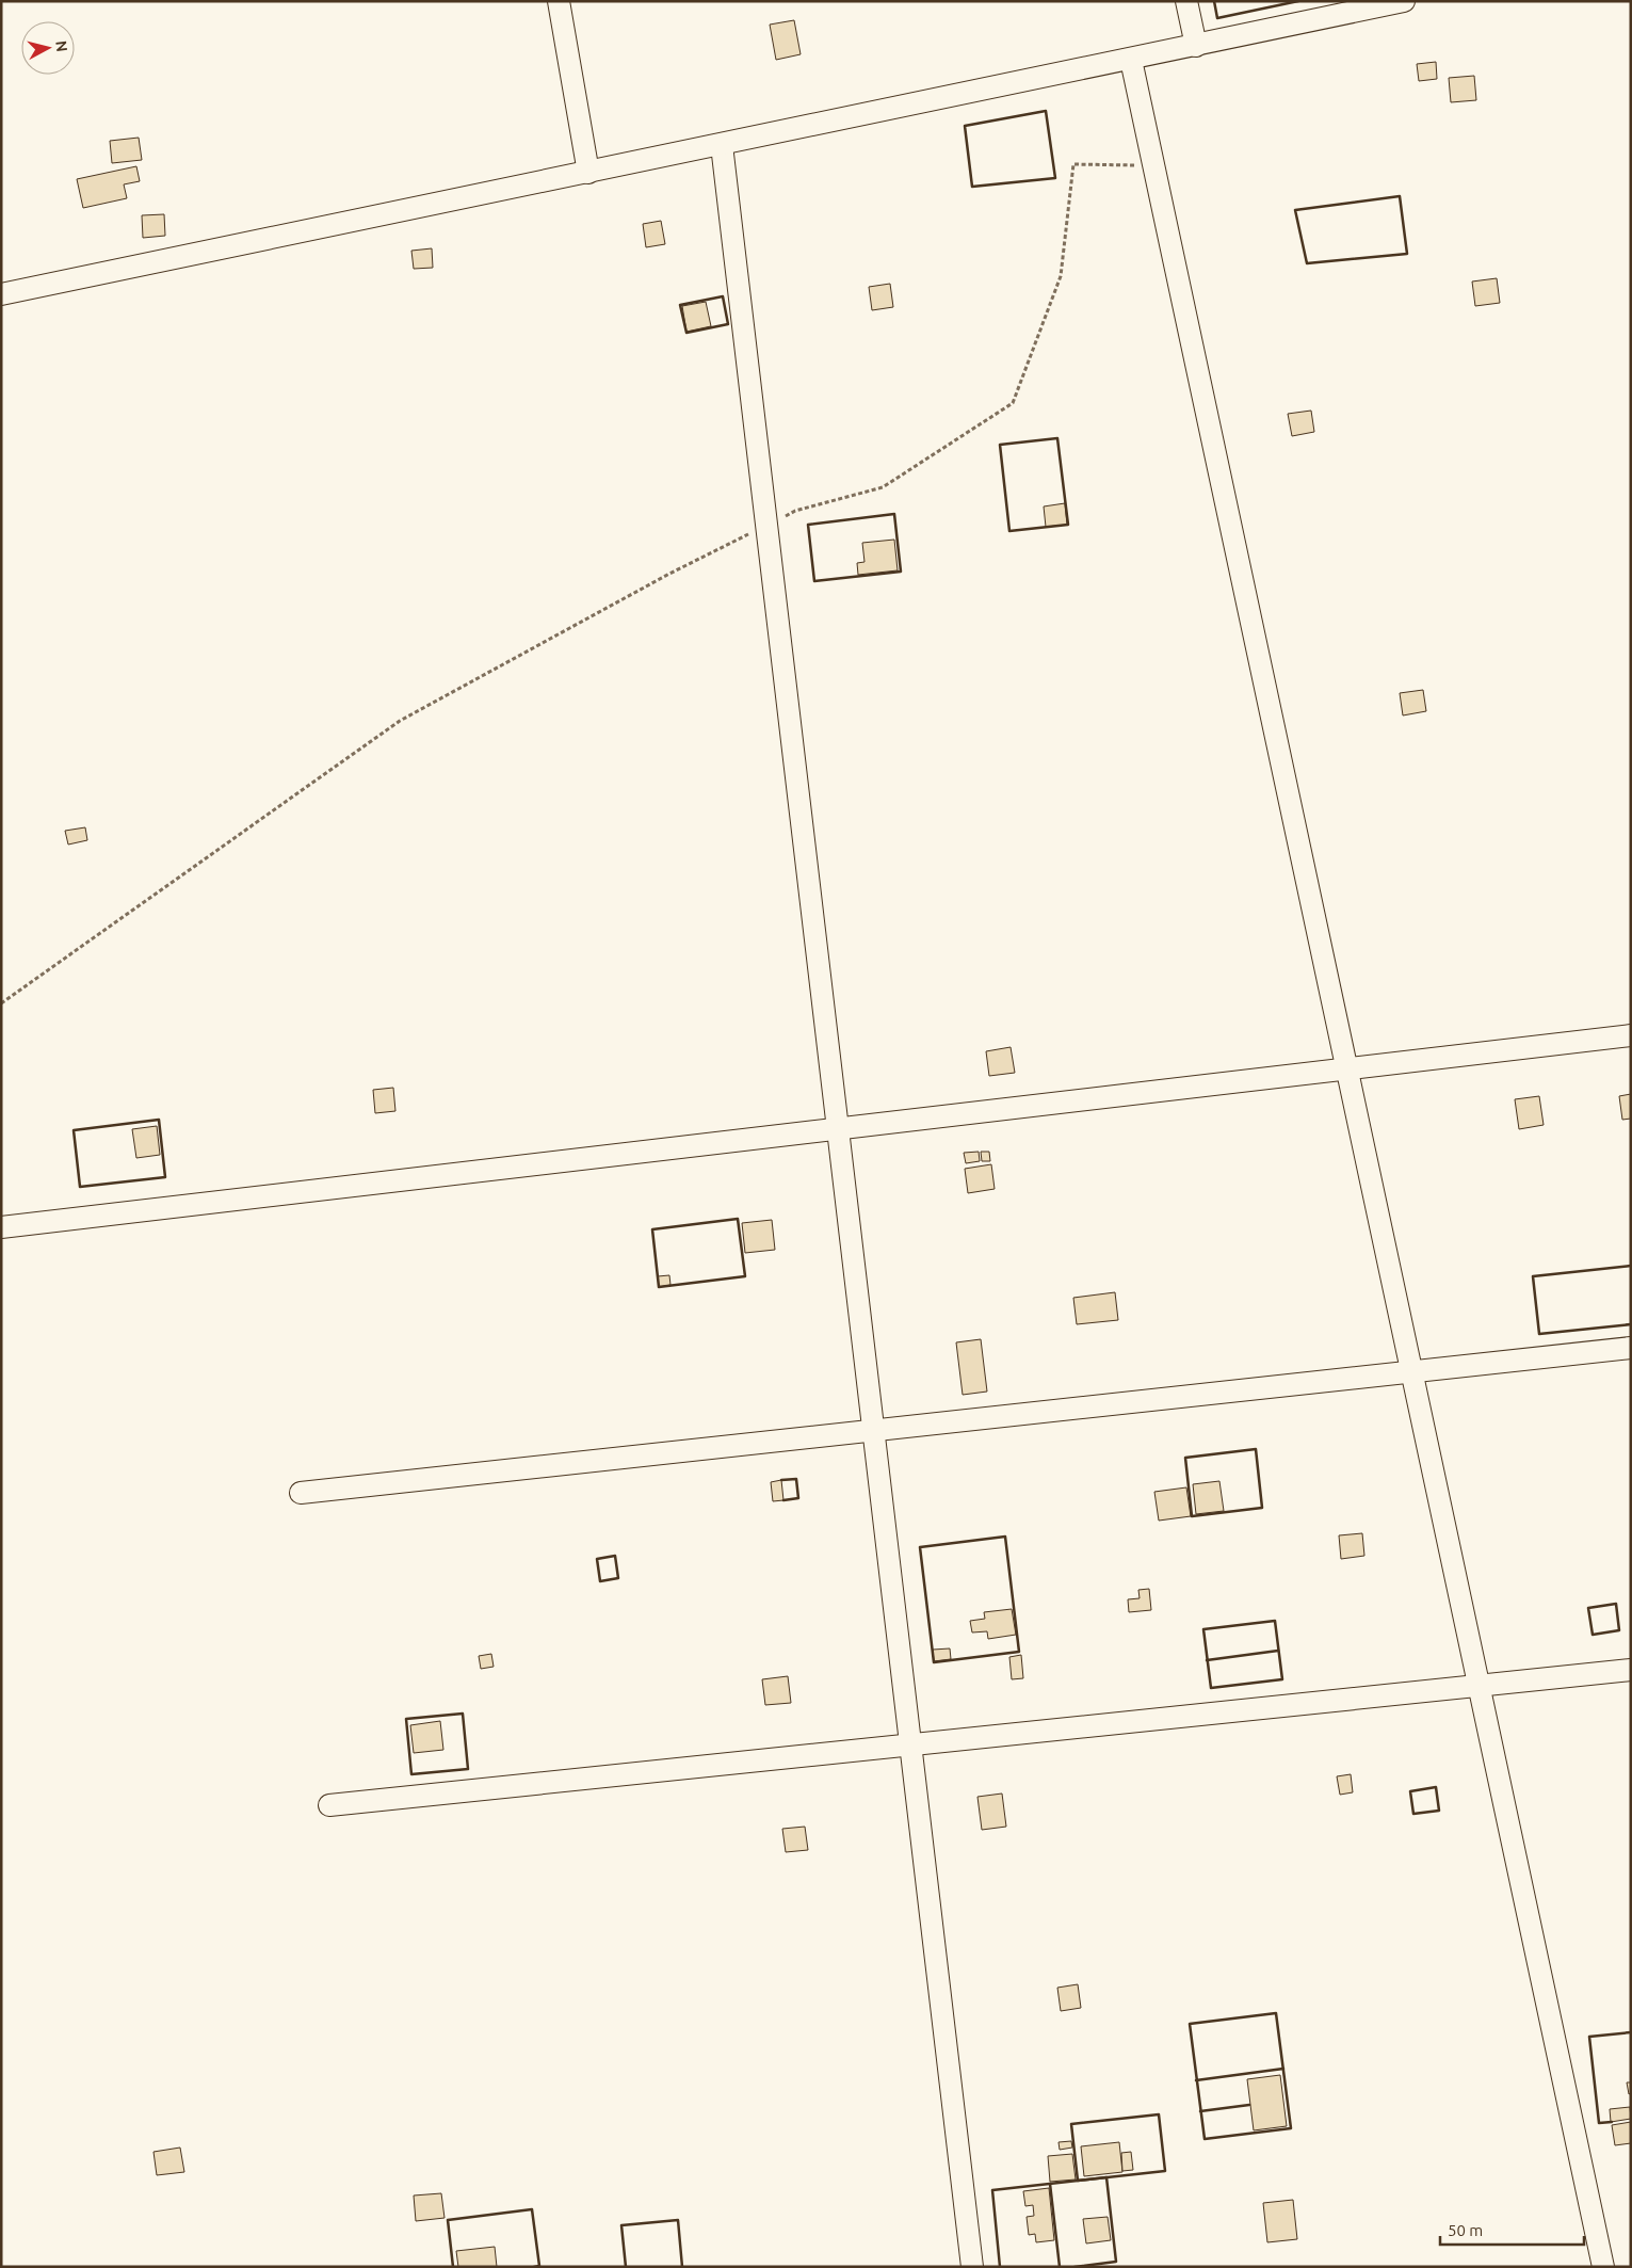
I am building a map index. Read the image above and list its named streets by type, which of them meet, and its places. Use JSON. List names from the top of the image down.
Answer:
{
  "scale_bar": "50 m",
  "north": "right"
}
